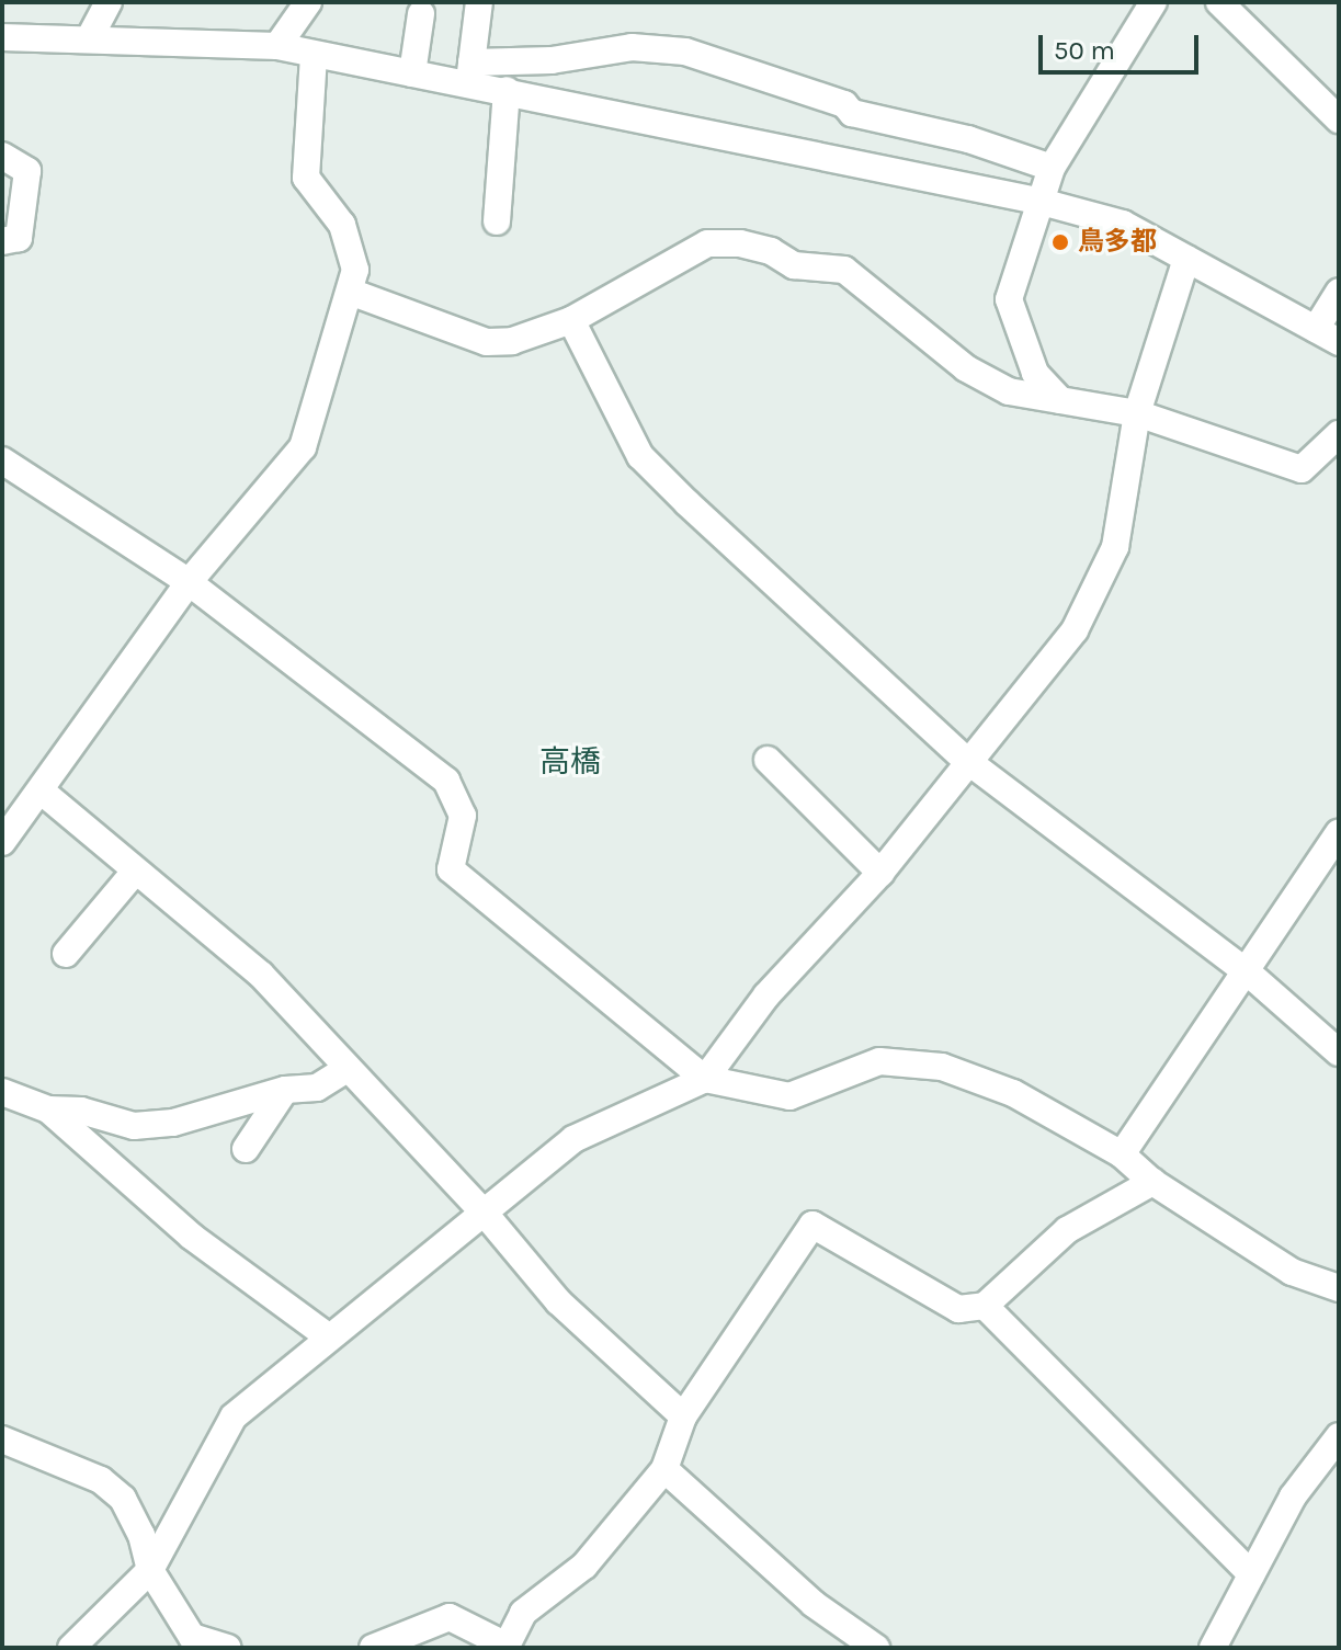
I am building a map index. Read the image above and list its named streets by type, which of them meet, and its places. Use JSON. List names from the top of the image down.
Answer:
{
  "districts": ["高橋"],
  "places": ["鳥多都"],
  "scale_bar": "50 m"
}
